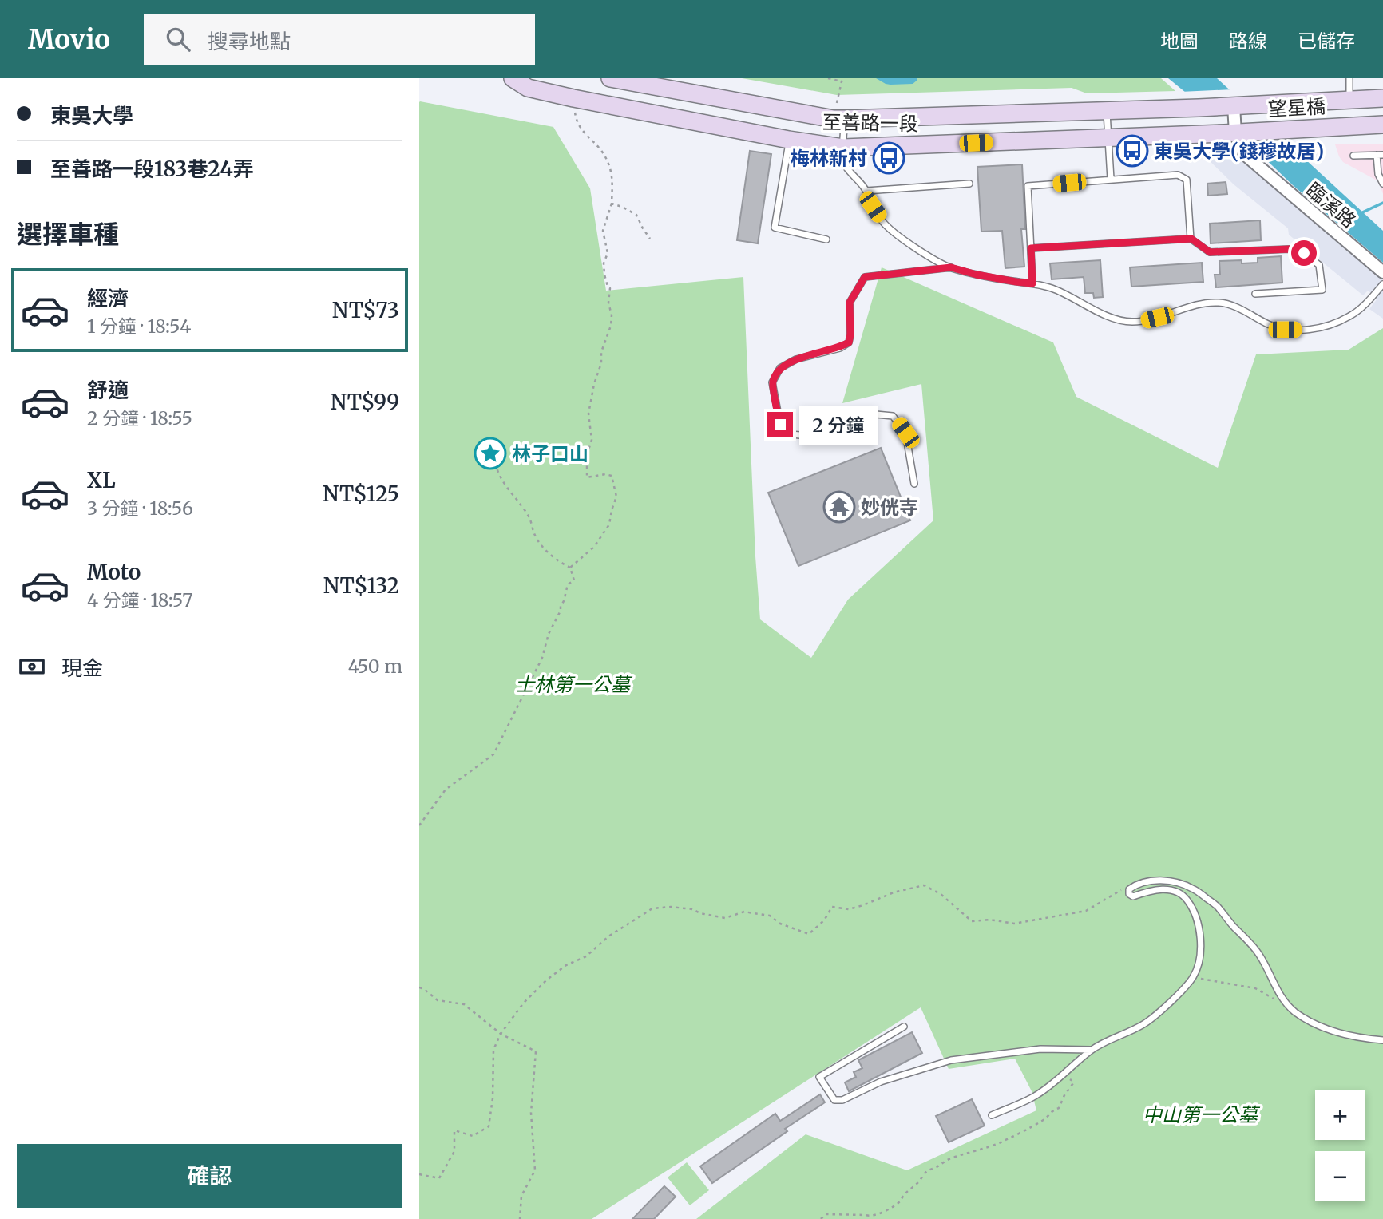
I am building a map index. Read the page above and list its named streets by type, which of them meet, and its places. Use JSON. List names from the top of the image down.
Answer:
{
  "streets": {
    "main road": ["望星橋", "至善路一段"],
    "street": ["臨溪路"]
  },
  "crossings": [
    ["望星橋", "至善路一段"],
    ["望星橋", "臨溪路"],
    ["至善路一段", "臨溪路"]
  ],
  "parks": ["士林第一公墓", "中山第一公墓"],
  "places": {
    "bus stop": ["東吳大學(錢穆故居)", "梅林新村"],
    "place": ["林子口山"],
    "temple": ["妙侊寺"]
  },
  "page": {
    "header": "Movio",
    "search": "搜尋地點",
    "nav": ["地圖", "路線", "已儲存"],
    "banner": ["東吳大學", "至善路一段183巷24弄"],
    "heading": "選擇車種",
    "list": [
      {
        "name": "經濟",
        "note": "1 分鐘 · 18:54",
        "value": "NT$73"
      },
      {
        "name": "舒適",
        "note": "2 分鐘 · 18:55",
        "value": "NT$99"
      },
      {
        "name": "XL",
        "note": "3 分鐘 · 18:56",
        "value": "NT$125"
      },
      {
        "name": "Moto",
        "note": "4 分鐘 · 18:57",
        "value": "NT$132"
      }
    ],
    "bubble": "2 分鐘",
    "pay": ["現金", "450 m"],
    "map_buttons": ["+", "−"],
    "buttons": "確認"
  }
}
